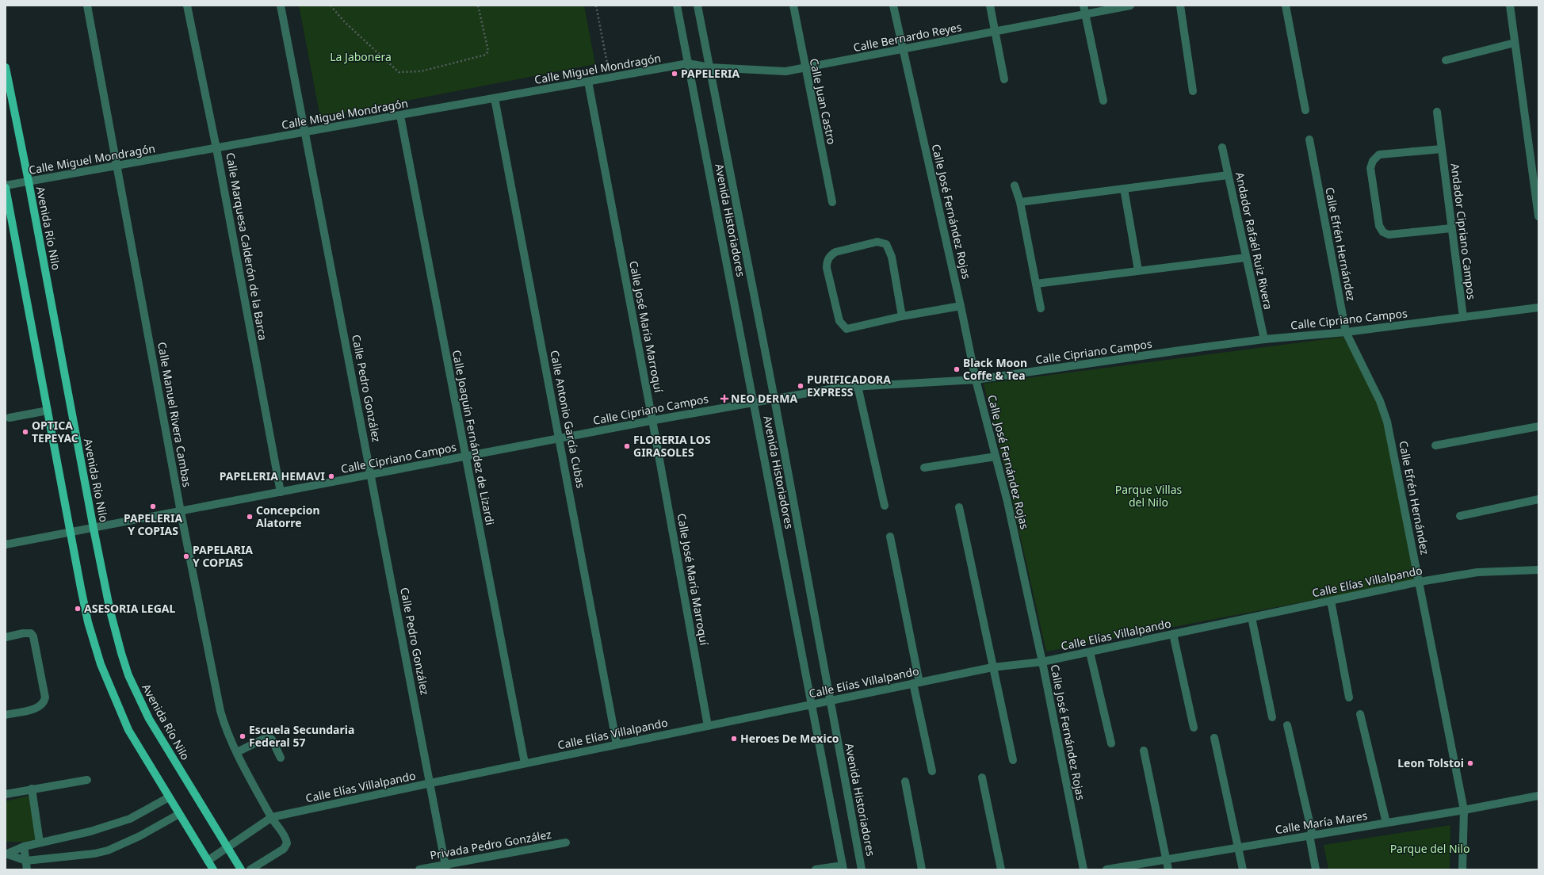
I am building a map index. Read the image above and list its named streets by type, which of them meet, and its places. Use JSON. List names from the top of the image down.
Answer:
{
  "streets": {
    "main road": ["Avenida Río Nilo"],
    "street": [
      "Calle Bernardo Reyes",
      "Calle Miguel Mondragón",
      "Calle Juan Castro",
      "Calle José Fernández Rojas",
      "Avenida Historiadores",
      "Andador Cipriano Campos",
      "Andador Rafaél Ruiz Rivera",
      "Calle Efrén Hernández",
      "Calle Marquesa Calderón de la Barca",
      "Calle Cipriano Campos",
      "Calle José María Marroquí",
      "Calle Pedro González",
      "Calle Manuel Rivera Cambas",
      "Calle Antonio García Cubas",
      "Calle Joaquín Fernández de Lizardi",
      "Calle Elías Villalpando",
      "Calle María Mares",
      "Privada Pedro González"
    ]
  },
  "crossings": [
    ["Calle Bernardo Reyes", "Calle Miguel Mondragón"],
    ["Calle Bernardo Reyes", "Calle Juan Castro"],
    ["Calle Bernardo Reyes", "Calle José Fernández Rojas"],
    ["Calle Bernardo Reyes", "Avenida Historiadores"],
    ["Calle Miguel Mondragón", "Avenida Historiadores"],
    ["Calle Miguel Mondragón", "Avenida Río Nilo"],
    ["Calle Miguel Mondragón", "Calle Marquesa Calderón de la Barca"],
    ["Calle Miguel Mondragón", "Calle José María Marroquí"],
    ["Calle Miguel Mondragón", "Calle Pedro González"],
    ["Calle Miguel Mondragón", "Calle Manuel Rivera Cambas"],
    ["Calle Miguel Mondragón", "Calle Antonio García Cubas"],
    ["Calle Miguel Mondragón", "Calle Joaquín Fernández de Lizardi"],
    ["Calle José Fernández Rojas", "Calle Cipriano Campos"],
    ["Calle José Fernández Rojas", "Calle Elías Villalpando"],
    ["Avenida Historiadores", "Calle Cipriano Campos"],
    ["Avenida Historiadores", "Calle Elías Villalpando"],
    ["Avenida Río Nilo", "Calle Cipriano Campos"],
    ["Avenida Río Nilo", "Calle Elías Villalpando"],
    ["Andador Cipriano Campos", "Calle Cipriano Campos"],
    ["Andador Rafaél Ruiz Rivera", "Calle Cipriano Campos"],
    ["Calle Efrén Hernández", "Calle Cipriano Campos"],
    ["Calle Efrén Hernández", "Calle Elías Villalpando"],
    ["Calle Efrén Hernández", "Calle María Mares"],
    ["Calle Marquesa Calderón de la Barca", "Calle Cipriano Campos"],
    ["Calle Cipriano Campos", "Calle José María Marroquí"],
    ["Calle Cipriano Campos", "Calle Pedro González"],
    ["Calle Cipriano Campos", "Calle Manuel Rivera Cambas"],
    ["Calle Cipriano Campos", "Calle Antonio García Cubas"],
    ["Calle Cipriano Campos", "Calle Joaquín Fernández de Lizardi"],
    ["Calle José María Marroquí", "Calle Elías Villalpando"],
    ["Calle Pedro González", "Calle Elías Villalpando"],
    ["Calle Pedro González", "Privada Pedro González"],
    ["Calle Manuel Rivera Cambas", "Calle Elías Villalpando"],
    ["Calle Antonio García Cubas", "Calle Elías Villalpando"],
    ["Calle Joaquín Fernández de Lizardi", "Calle Elías Villalpando"]
  ],
  "parks": ["La Jabonera", "Parque Villas del Nilo", "Parque del Nilo"],
  "places": {
    "other": [
      "PAPELERIA",
      "Black Moon Coffe & Tea",
      "PURIFICADORA EXPRESS",
      "OPTICA TEPEYAC",
      "FLORERIA LOS GIRASOLES",
      "PAPELERIA HEMAVI",
      "PAPELERIA Y COPIAS",
      "Concepcion Alatorre",
      "PAPELARIA Y COPIAS",
      "ASESORIA LEGAL",
      "Escuela Secundaria Federal 57",
      "Heroes De Mexico",
      "Leon Tolstoi"
    ],
    "health": ["NEO DERMA"]
  }
}
